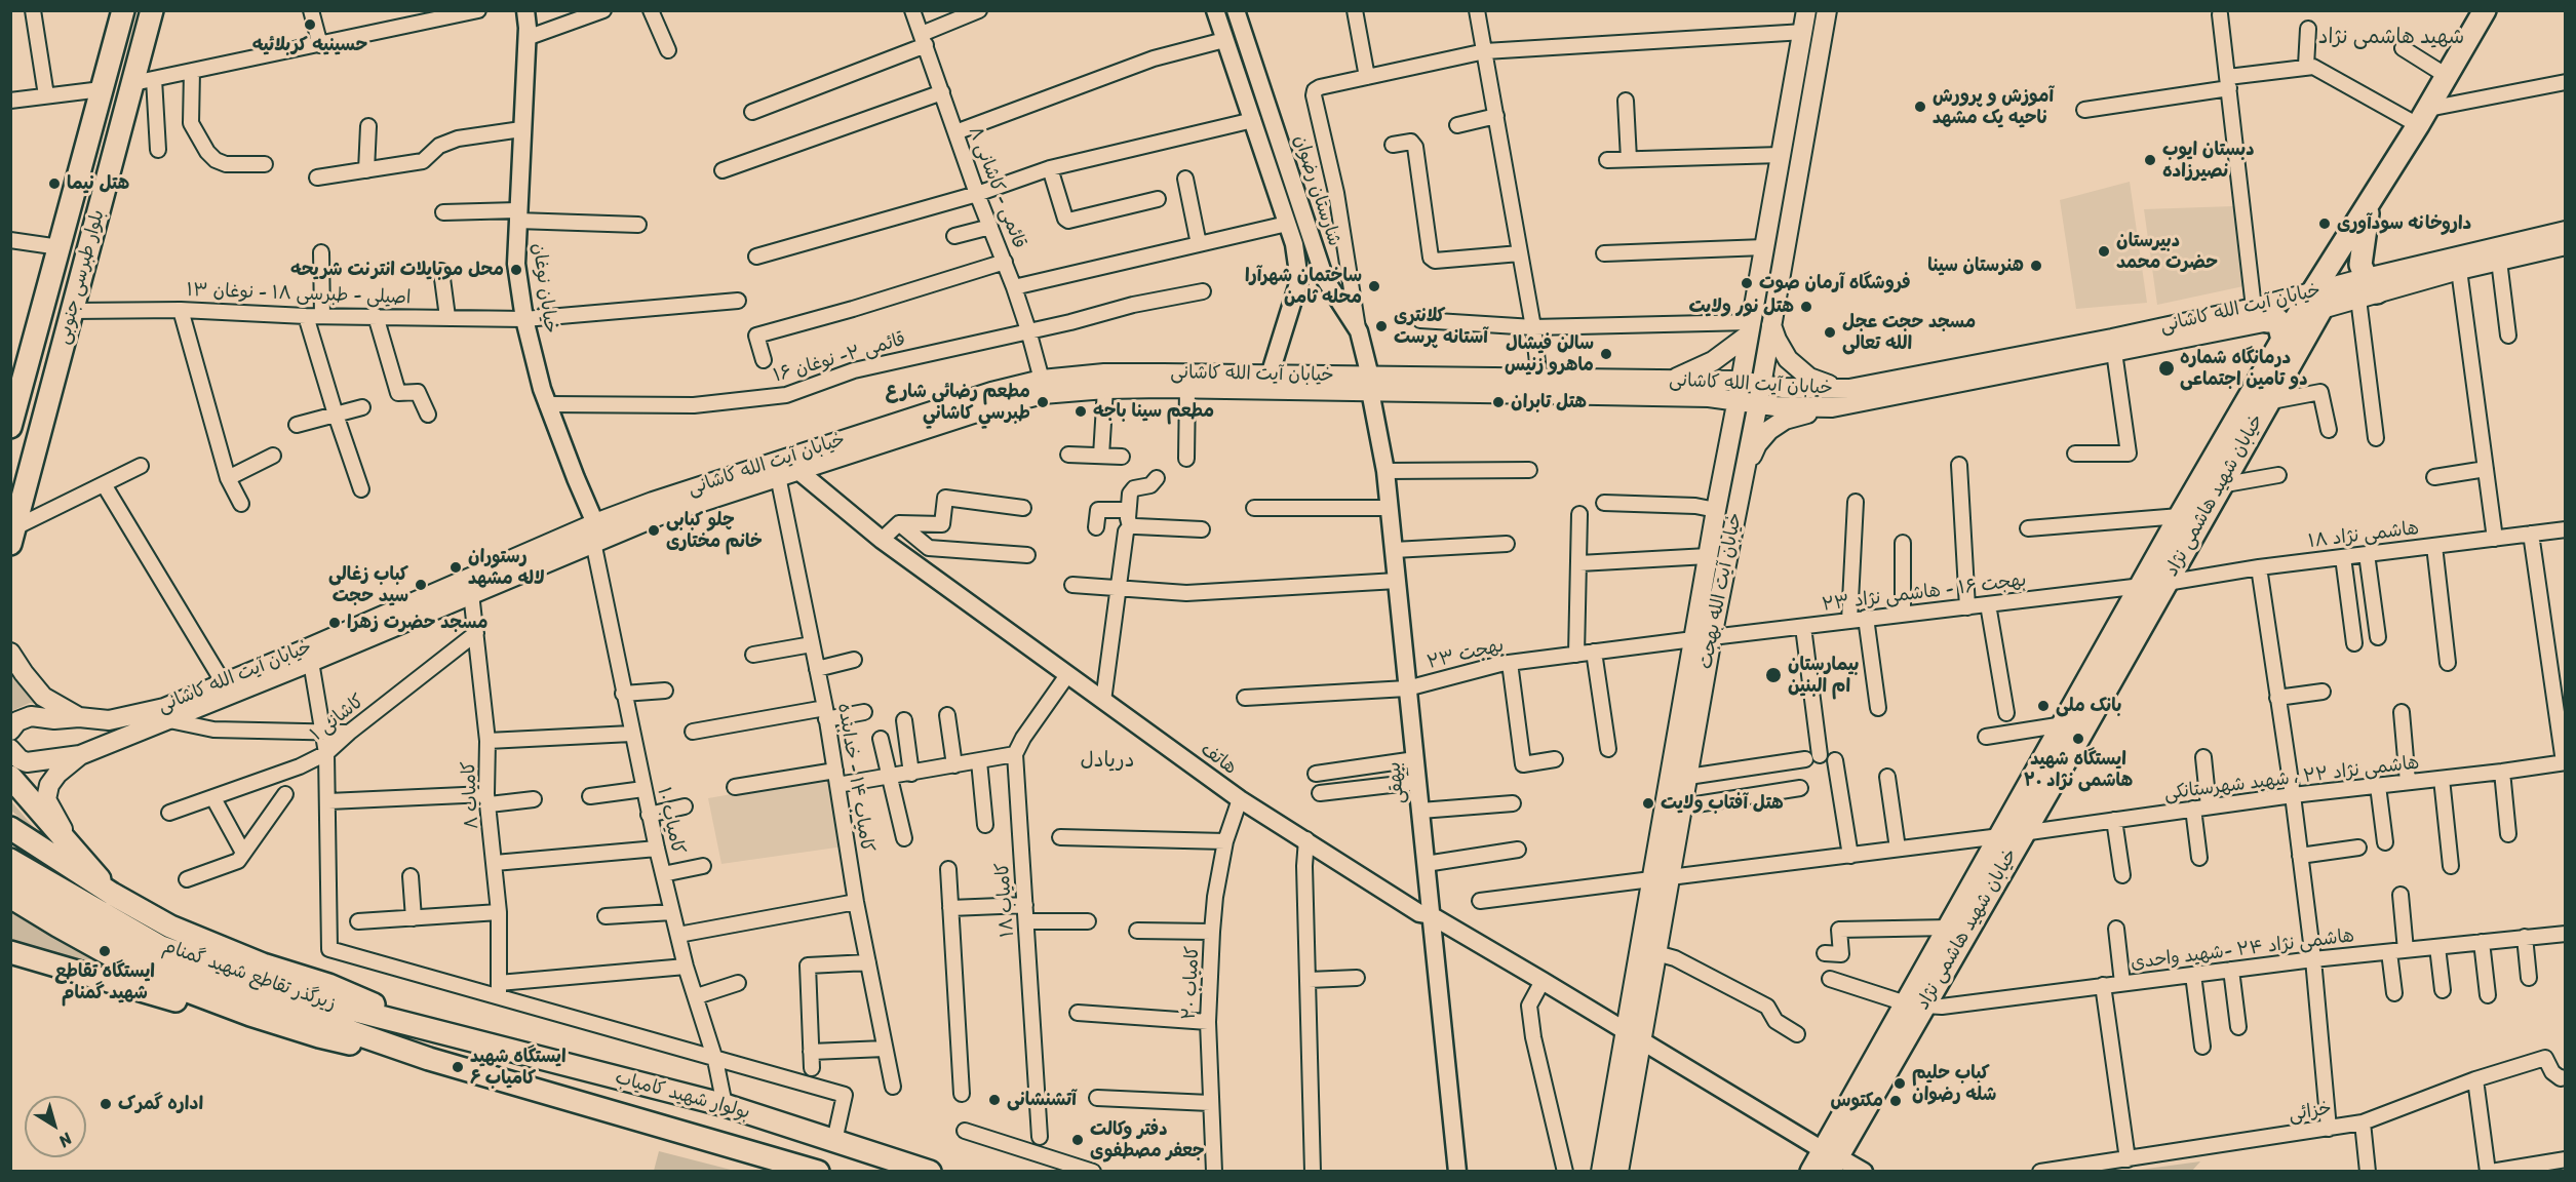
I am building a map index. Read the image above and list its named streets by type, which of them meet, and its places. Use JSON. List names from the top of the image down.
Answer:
{
  "streets": {
    "main road": [
      "بلوار طبرسی جنوبی",
      "خیابان آیت الله کاشانی",
      "خیابان شهید هاشمی نژاد",
      "خیابان آیت الله بهجت",
      "زیرگذر تقاطع شهید گمنام",
      "بولوار شهید کامیاب"
    ],
    "street": [
      "قائمی - کاشانی ۸",
      "شارستان رضوان",
      "خیابان نوغان",
      "اصیلی - طبرسی ۱۸ - نوغان ۱۳",
      "قائمی ۲- نوغان ۱۶",
      "هاشمی نژاد ۱۸",
      "بهجت ۱۶ - هاشمی نژاد ۲۳",
      "بهجت ۲۳",
      "کاشانی ۱",
      "هاتف",
      "کامیاب ۱۴ - خدابنده",
      "هاشمی نژاد ۲۲ ، شهید شهرستانکی",
      "بیهقی",
      "کامیاب ۸",
      "کامیاب ۱۰",
      "کامیاب ۱۸",
      "هاشمی نژاد ۲۴ -شهید واحدی",
      "کامیاب ۲۰",
      "خزائی"
    ]
  },
  "crossings": [
    ["قائمی - کاشانی ۸", "خیابان آیت الله کاشانی"],
    ["قائمی - کاشانی ۸", "قائمی ۲- نوغان ۱۶"],
    ["شارستان رضوان", "خیابان آیت الله کاشانی"],
    ["شارستان رضوان", "بیهقی"],
    ["بلوار طبرسی جنوبی", "اصیلی - طبرسی ۱۸ - نوغان ۱۳"],
    ["خیابان نوغان", "اصیلی - طبرسی ۱۸ - نوغان ۱۳"],
    ["خیابان نوغان", "خیابان آیت الله کاشانی"],
    ["خیابان نوغان", "قائمی ۲- نوغان ۱۶"],
    ["خیابان نوغان", "کامیاب ۱۰"],
    ["خیابان آیت الله کاشانی", "خیابان شهید هاشمی نژاد"],
    ["خیابان آیت الله کاشانی", "خیابان آیت الله بهجت"],
    ["خیابان آیت الله کاشانی", "هاتف"],
    ["خیابان آیت الله کاشانی", "کامیاب ۱۴ - خدابنده"],
    ["خیابان آیت الله کاشانی", "بیهقی"],
    ["خیابان آیت الله کاشانی", "کامیاب ۸"],
    ["خیابان آیت الله کاشانی", "کامیاب ۱۰"],
    ["خیابان شهید هاشمی نژاد", "هاشمی نژاد ۱۸"],
    ["خیابان شهید هاشمی نژاد", "بهجت ۱۶ - هاشمی نژاد ۲۳"],
    ["خیابان شهید هاشمی نژاد", "هاتف"],
    ["خیابان شهید هاشمی نژاد", "هاشمی نژاد ۲۲ ، شهید شهرستانکی"],
    ["خیابان شهید هاشمی نژاد", "هاشمی نژاد ۲۴ -شهید واحدی"],
    ["خیابان آیت الله بهجت", "بهجت ۱۶ - هاشمی نژاد ۲۳"],
    ["خیابان آیت الله بهجت", "بهجت ۲۳"],
    ["خیابان آیت الله بهجت", "هاتف"],
    ["خیابان آیت الله بهجت", "هاشمی نژاد ۲۲ ، شهید شهرستانکی"],
    ["بهجت ۱۶ - هاشمی نژاد ۲۳", "بهجت ۲۳"],
    ["بهجت ۲۳", "بیهقی"],
    ["کاشانی ۱", "کامیاب ۸"],
    ["هاتف", "بیهقی"],
    ["هاتف", "کامیاب ۲۰"],
    ["کامیاب ۱۰", "بولوار شهید کامیاب"],
    ["زیرگذر تقاطع شهید گمنام", "بولوار شهید کامیاب"]
  ],
  "districts": ["شهید هاشمی نژاد", "دریادل"],
  "places": [
    "حسینیه کربلائیه",
    "آموزش و پرورش ناحیه یک مشهد",
    "دبستان ایوب نصیرزاده",
    "هتل نیما",
    "داروخانه سودآوری",
    "دبیرستان حضرت محمد",
    "هنرستان سینا",
    "محل موبايلات انترنت شريحه",
    "فروشگاه آرمان صوت",
    "ساختمان شهرآرا محله ثامن",
    "هتل نور ولایت",
    "کلانتری آستانه پرست",
    "مسجد حجت عجل الله تعالی",
    "سالن فیشال ماهرو زنیس",
    "درمانگاه شماره دو تامین اجتماعی",
    "مطعم رضائي شارع طبرسي كاشاني",
    "هتل تابران",
    "مطعم سينا باجه",
    "چلو کبابی خانم مختاری",
    "رستوران لاله مشهد",
    "کباب زغالی سید حجت",
    "مسجد حضرت زهرا",
    "بیمارستان ام البنین",
    "بانک ملی",
    "ایستگاه شهید هاشمی نژاد ۲۰",
    "هتل آفتاب ولایت",
    "ایستگاه تقاطع شهید گمنام",
    "ایستگاه شهید کامیاب ۶",
    "کباب حلیم شله رضوان",
    "آتشنشانی",
    "مکتوس",
    "اداره گمرک",
    "دفتر وکالت جعفر مصطفوی"
  ],
  "north": "bottom right"
}
